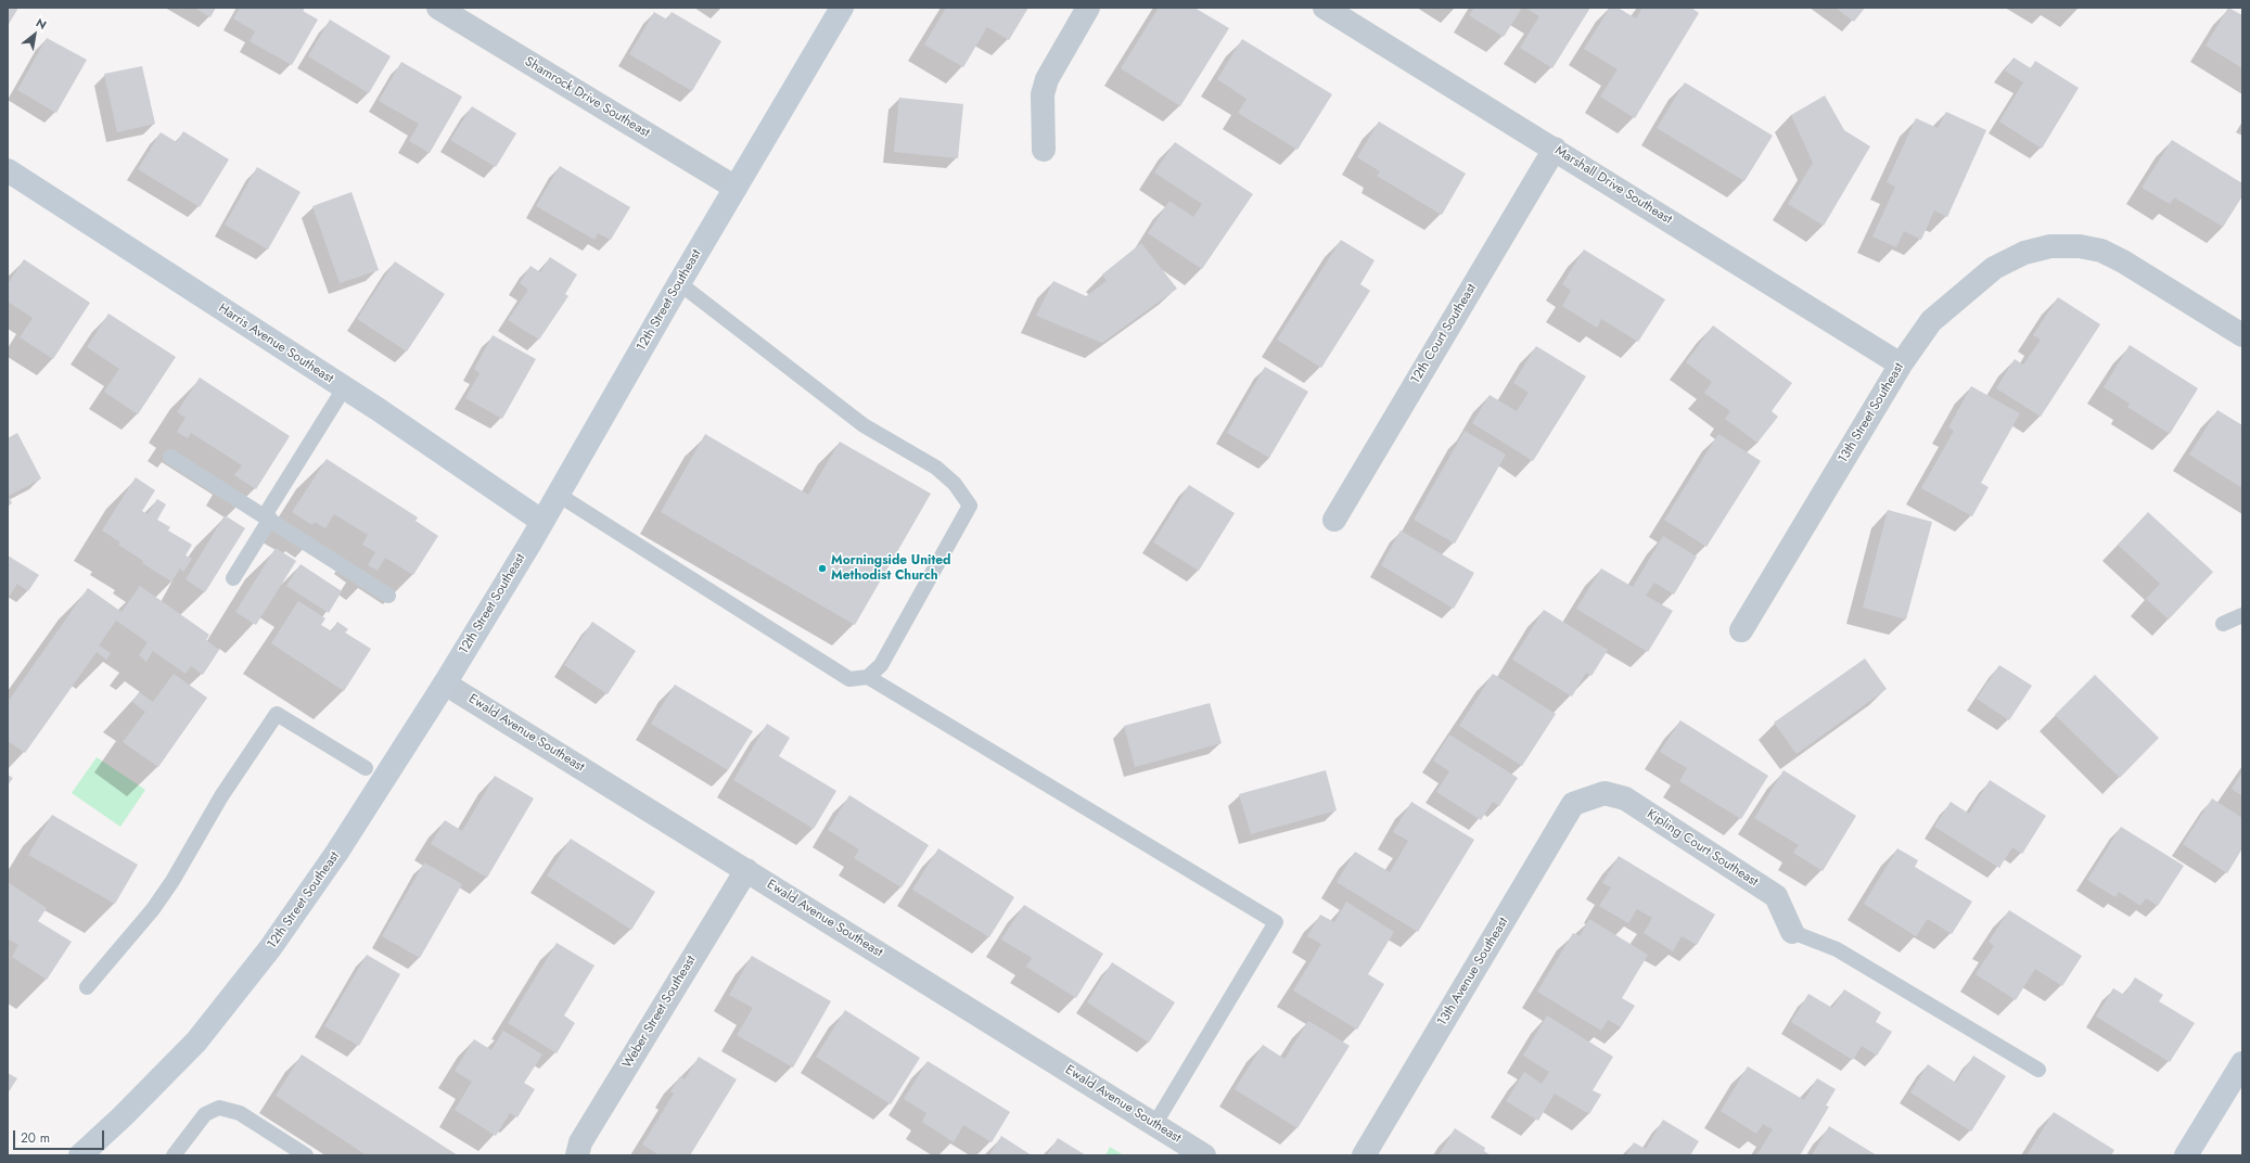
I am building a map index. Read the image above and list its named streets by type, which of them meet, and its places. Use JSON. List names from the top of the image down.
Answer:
{
  "streets": {
    "main road": ["12th Street Southeast", "Harris Avenue Southeast"],
    "street": [
      "Shamrock Drive Southeast",
      "Marshall Drive Southeast",
      "12th Court Southeast",
      "13th Street Southeast",
      "Ewald Avenue Southeast",
      "Kipling Court Southeast",
      "13th Avenue Southeast",
      "Weber Street Southeast"
    ]
  },
  "crossings": [
    ["Shamrock Drive Southeast", "12th Street Southeast"],
    ["Marshall Drive Southeast", "12th Court Southeast"],
    ["Marshall Drive Southeast", "13th Street Southeast"],
    ["12th Street Southeast", "Harris Avenue Southeast"],
    ["12th Street Southeast", "Ewald Avenue Southeast"],
    ["Ewald Avenue Southeast", "Weber Street Southeast"],
    ["Kipling Court Southeast", "13th Avenue Southeast"]
  ],
  "places": ["Morningside United Methodist Church"],
  "scale_bar": "20 m",
  "north": "top right"
}
